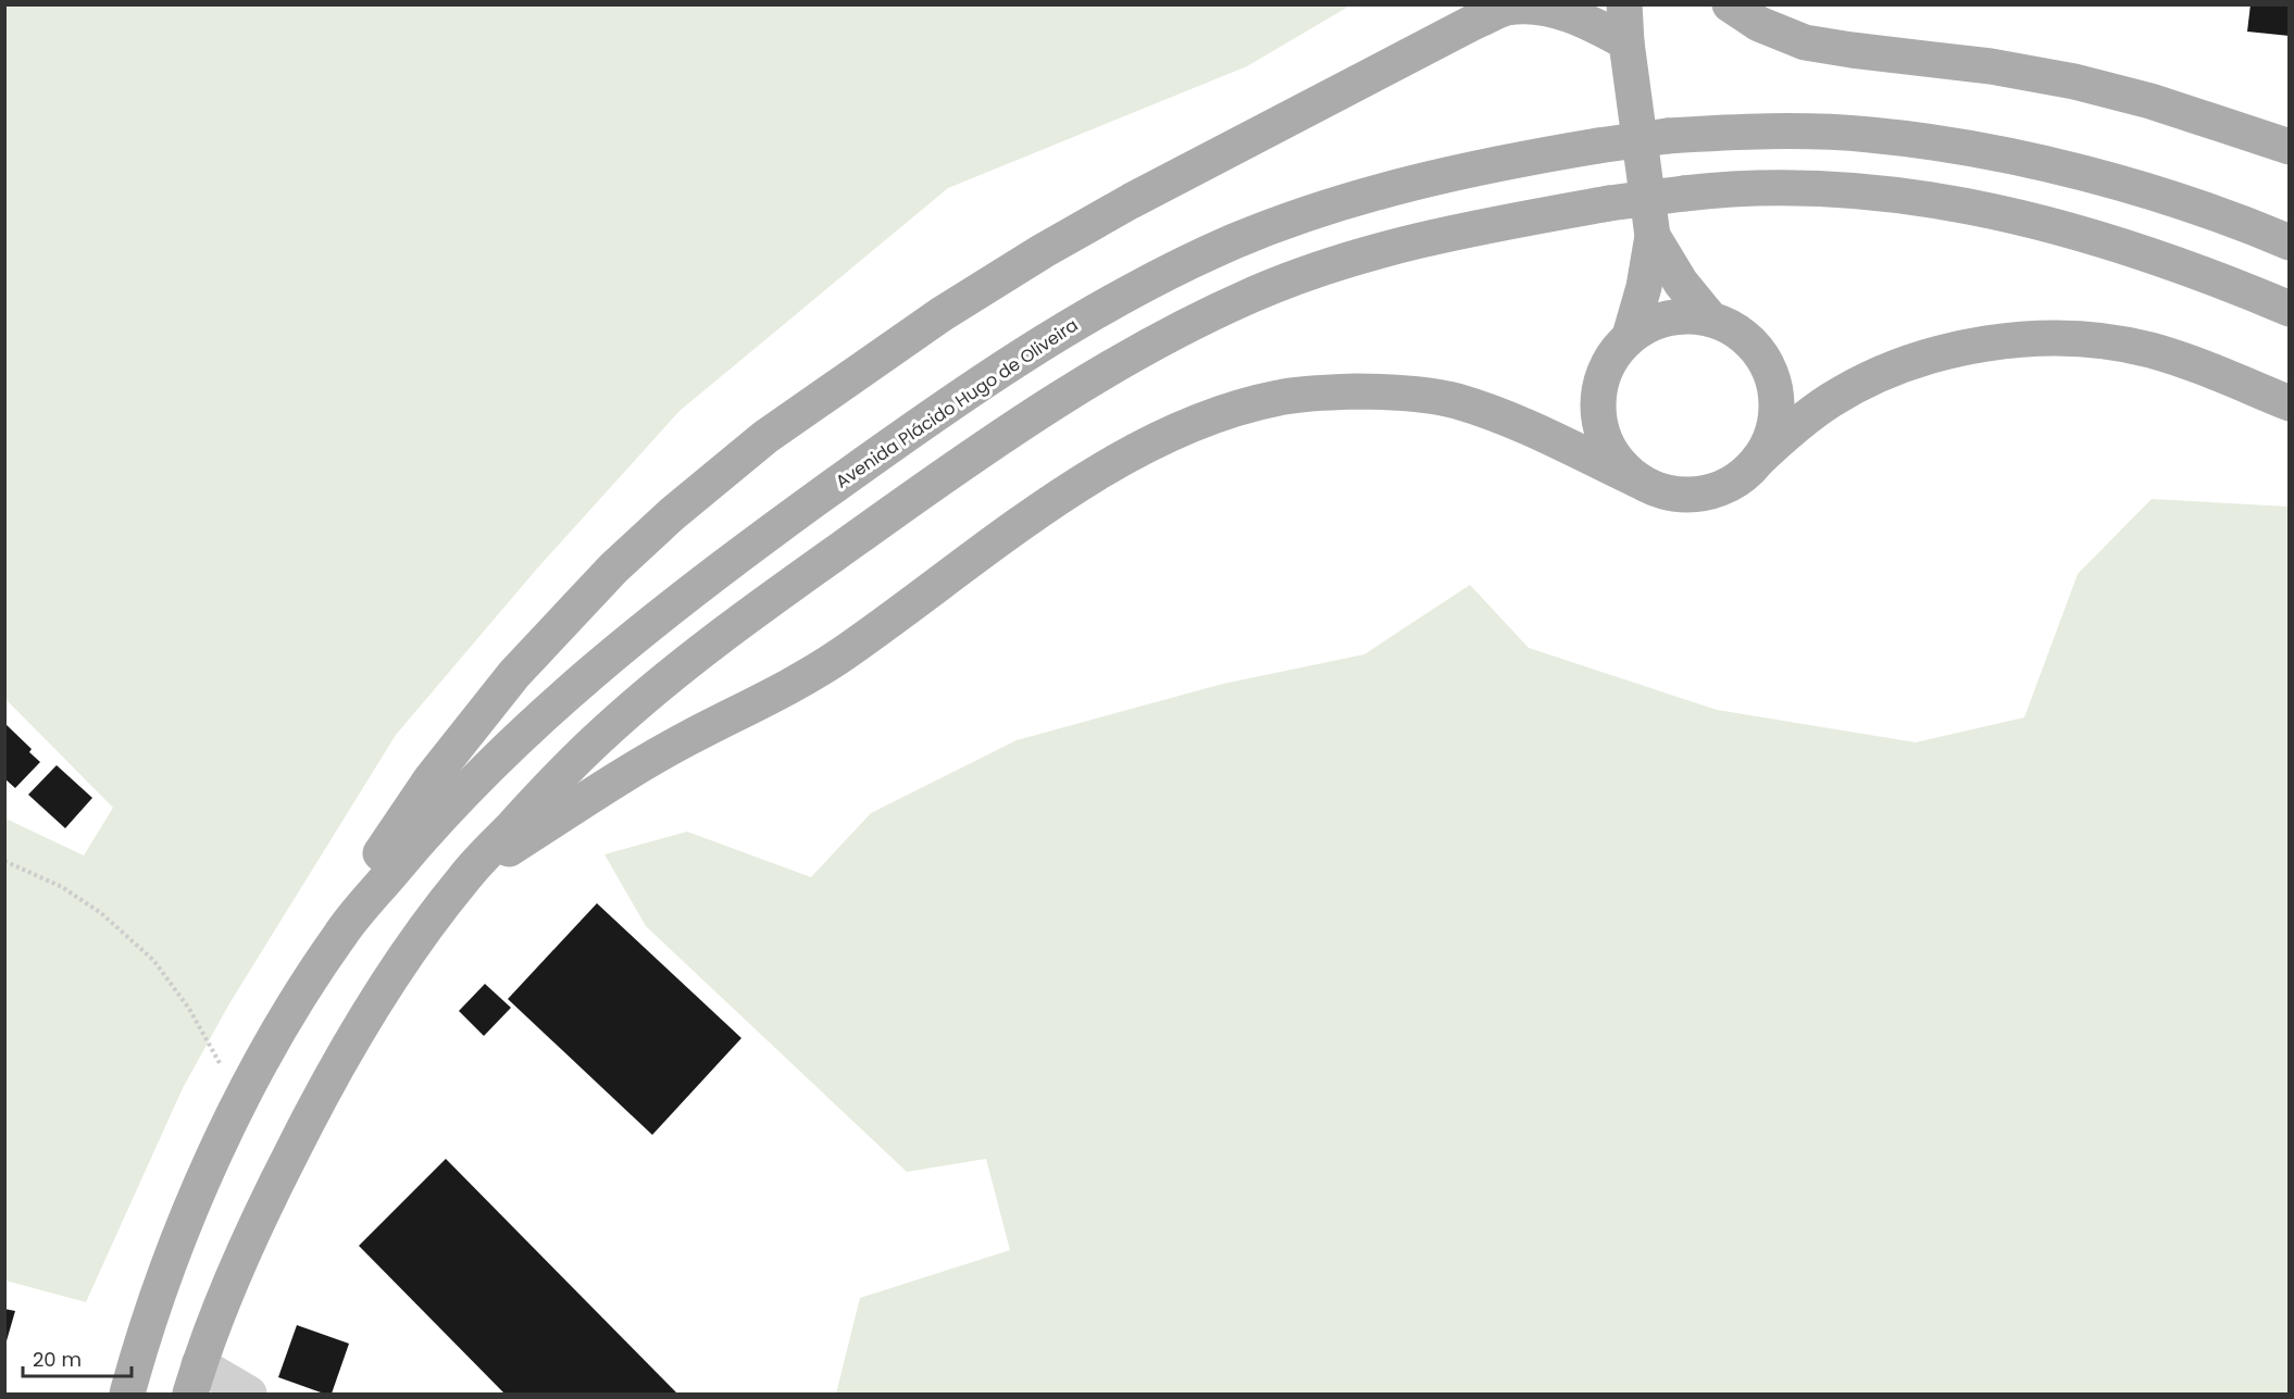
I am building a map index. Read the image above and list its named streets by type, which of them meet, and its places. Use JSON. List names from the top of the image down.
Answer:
{
  "streets": {
    "main road": ["Avenida Plácido Hugo de Oliveira"]
  },
  "scale_bar": "20 m"
}
